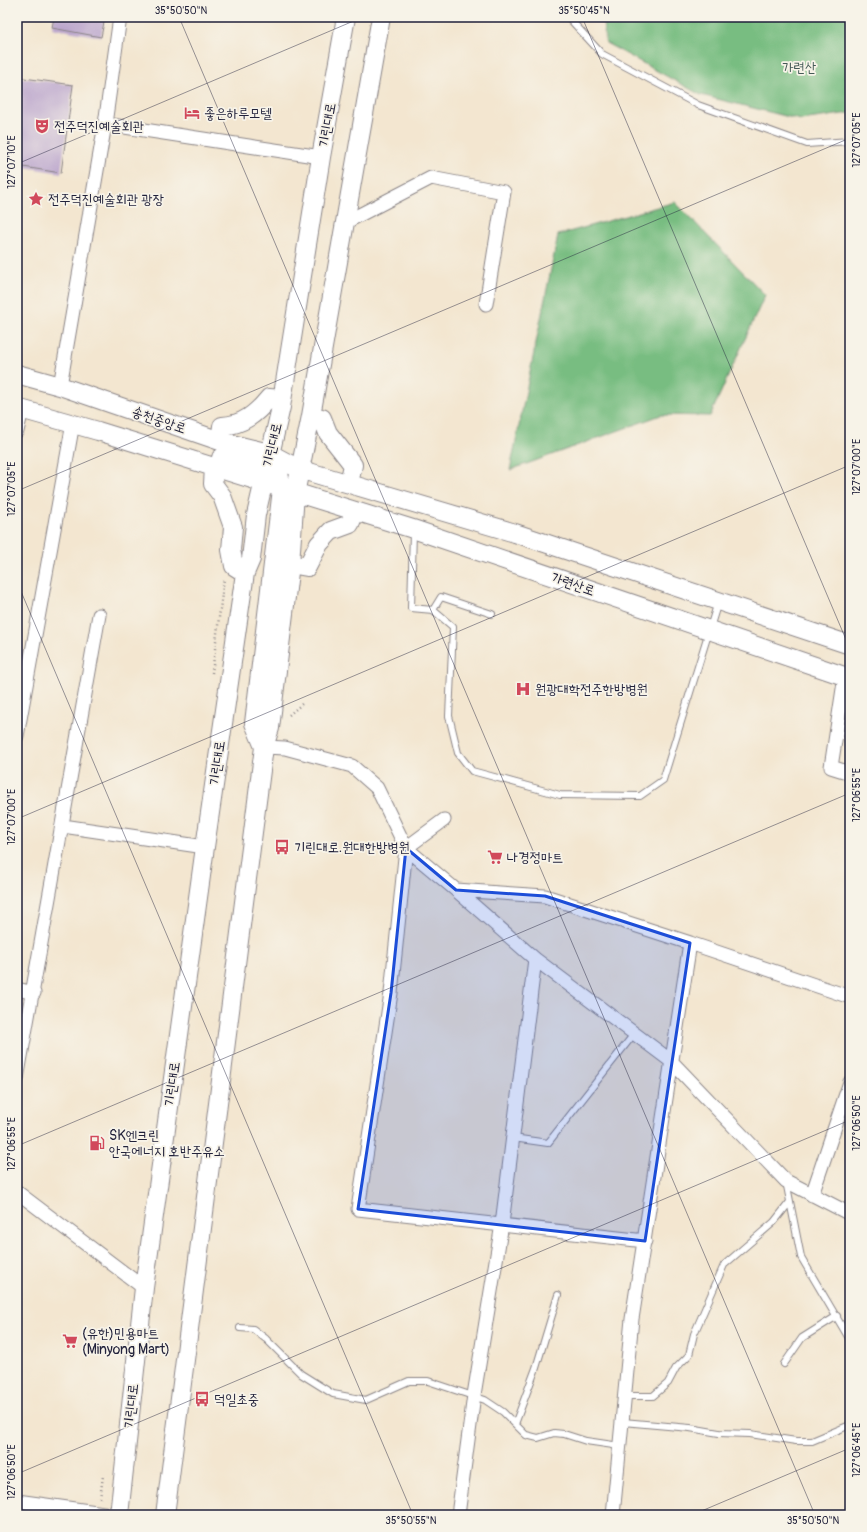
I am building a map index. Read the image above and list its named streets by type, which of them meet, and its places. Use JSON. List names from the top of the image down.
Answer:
{
  "streets": {
    "street": ["기린대로", "송천중앙로", "가련산로"]
  },
  "crossings": [
    ["기린대로", "송천중앙로"],
    ["기린대로", "가련산로"],
    ["송천중앙로", "가련산로"]
  ],
  "parks": ["가련산"],
  "places": {
    "hotel": ["좋은하루모텔"],
    "theatre": ["전주덕진예술회관"],
    "place": ["전주덕진예술회관 광장"],
    "hospital": ["원광대학전주한방병원"],
    "bus stop": ["기린대로.원대한방병원", "덕일초중"],
    "supermarket": ["나경정마트", "(유한)민용마트 (Minyong Mart)"],
    "fuel station": ["SK엔크린 안국에너지 호반주유소"]
  },
  "coordinates": [
    "35°50'50\"N",
    "35°50'45\"N",
    "127°07'05\"E",
    "127°07'10\"E",
    "127°07'00\"E",
    "127°06'55\"E",
    "127°06'50\"E",
    "127°06'45\"E",
    "35°50'55\"N"
  ]
}
